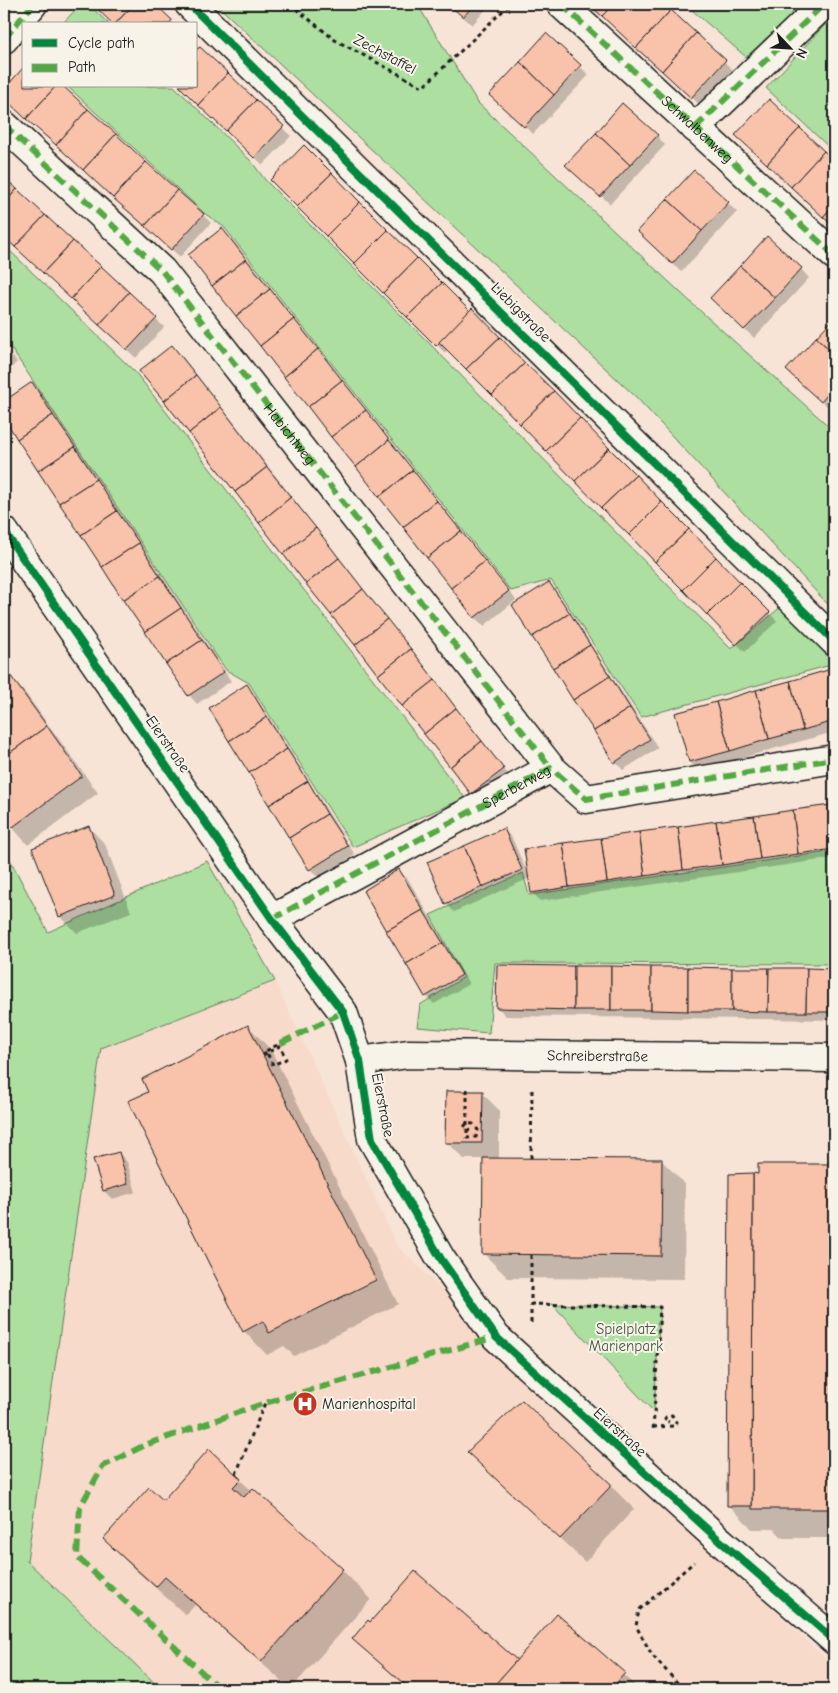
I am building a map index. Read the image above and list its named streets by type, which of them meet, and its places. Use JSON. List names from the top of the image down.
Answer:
{
  "streets": {
    "street": [
      "Schwalbenweg",
      "Liebigstraße",
      "Habichtweg",
      "Eierstraße",
      "Sperberweg",
      "Schreiberstraße"
    ],
    "path": ["Zechstaffel"]
  },
  "crossings": [
    ["Habichtweg", "Sperberweg"],
    ["Eierstraße", "Sperberweg"],
    ["Eierstraße", "Schreiberstraße"]
  ],
  "parks": ["Spielplatz Marienpark"],
  "places": {
    "hospital": ["Marienhospital"]
  },
  "legend": ["Cycle path", "Path"],
  "north": "bottom right"
}
